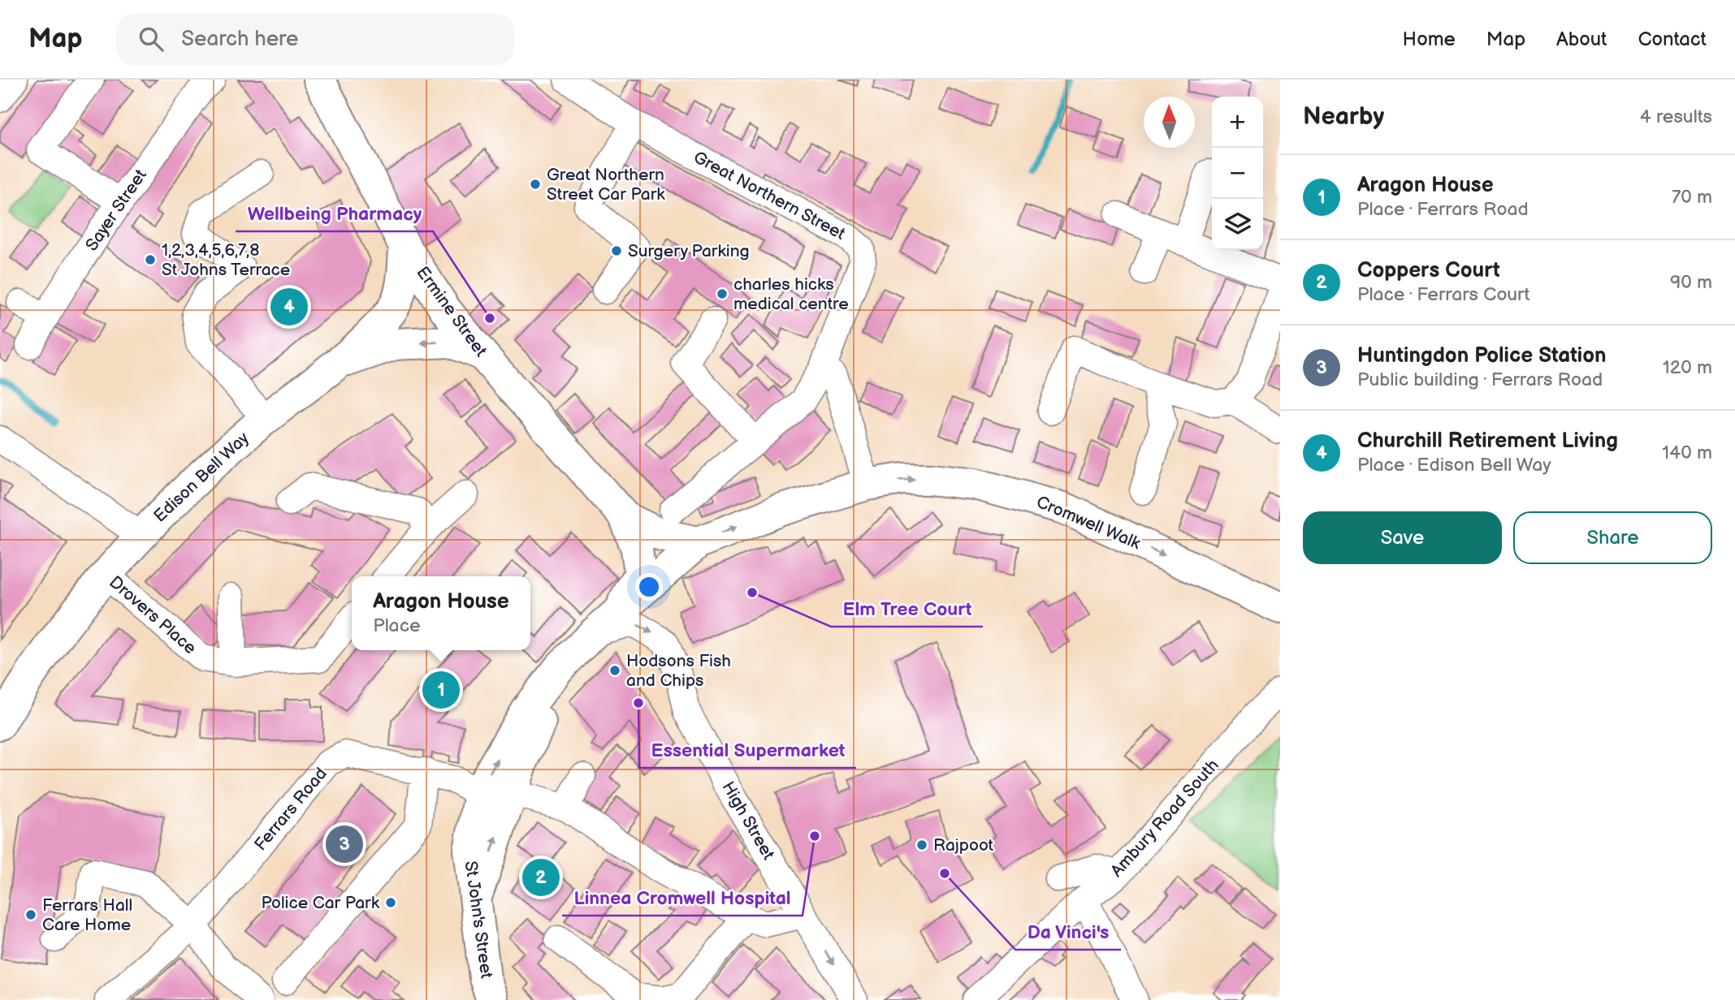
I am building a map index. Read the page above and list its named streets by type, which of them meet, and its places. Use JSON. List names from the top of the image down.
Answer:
{
  "streets": {
    "main road": [
      "Ermine Street",
      "Edison Bell Way",
      "Cromwell Walk",
      "St John's Street"
    ],
    "street": [
      "Great Northern Street",
      "Sayer Street",
      "Drovers Place",
      "Ferrars Road",
      "Ambury Road South",
      "High Street"
    ]
  },
  "crossings": [
    ["Ermine Street", "Edison Bell Way"],
    ["Ermine Street", "Cromwell Walk"],
    ["Ermine Street", "St John's Street"],
    ["Edison Bell Way", "Drovers Place"],
    ["Cromwell Walk", "St John's Street"],
    ["Ferrars Road", "St John's Street"],
    ["High Street", "St John's Street"]
  ],
  "one_way": ["Cromwell Walk"],
  "places": [
    "Great Northern Street Car Park",
    "Surgery Parking",
    "1,2,3,4,5,6,7,8 St Johns Terrace",
    "charles hicks medical centre",
    "Wellbeing Pharmacy",
    "Elm Tree Court",
    "Hodsons Fish and Chips",
    "Essential Supermarket",
    "Linnea Cromwell Hospital",
    "Rajpoot",
    "Da Vinci's",
    "Police Car Park",
    "Ferrars Hall Care Home"
  ],
  "north": "top",
  "page": {
    "header": "Map",
    "search": "Search here",
    "nav": [
      "Home",
      "Map",
      "About",
      "Contact"
    ],
    "heading": ["Nearby", "4 results"],
    "map_buttons": ["+", "−"],
    "list": [
      {
        "mark": "1",
        "name": "Aragon House",
        "note": "Place · Ferrars Road",
        "value": "70 m"
      },
      {
        "mark": "2",
        "name": "Coppers Court",
        "note": "Place · Ferrars Court",
        "value": "90 m"
      },
      {
        "mark": "3",
        "name": "Huntingdon Police Station",
        "note": "Public building · Ferrars Road",
        "value": "120 m"
      },
      {
        "mark": "4",
        "name": "Churchill Retirement Living",
        "note": "Place · Edison Bell Way",
        "value": "140 m"
      }
    ],
    "pins": [
      "4",
      "1",
      "3",
      "2"
    ],
    "buttons": ["Save", "Share"],
    "popup": ["Aragon House", "Place"]
  }
}
